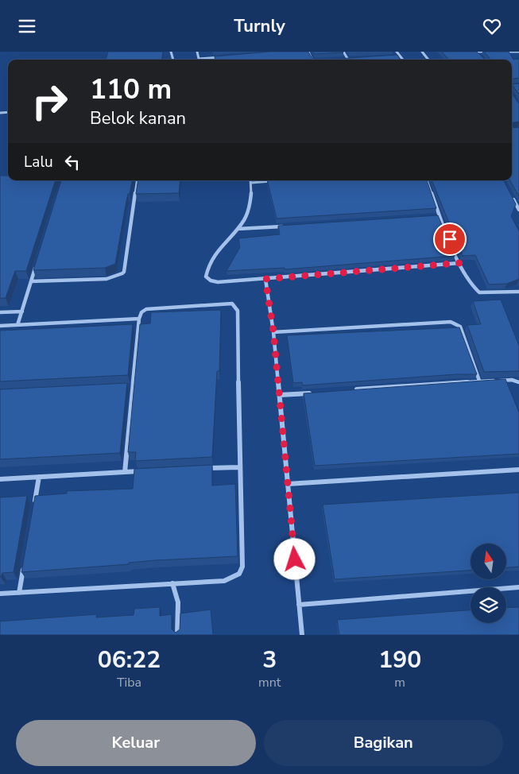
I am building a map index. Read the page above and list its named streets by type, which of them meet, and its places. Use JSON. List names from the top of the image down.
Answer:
{
  "north": "top",
  "page": {
    "header": "Turnly",
    "turn": ["110 m", "Belok kanan"],
    "then": "Lalu",
    "eta": [
      "06:22",
      "Tiba",
      "3",
      "mnt",
      "190",
      "m"
    ],
    "buttons": ["Keluar", "Bagikan"]
  }
}
